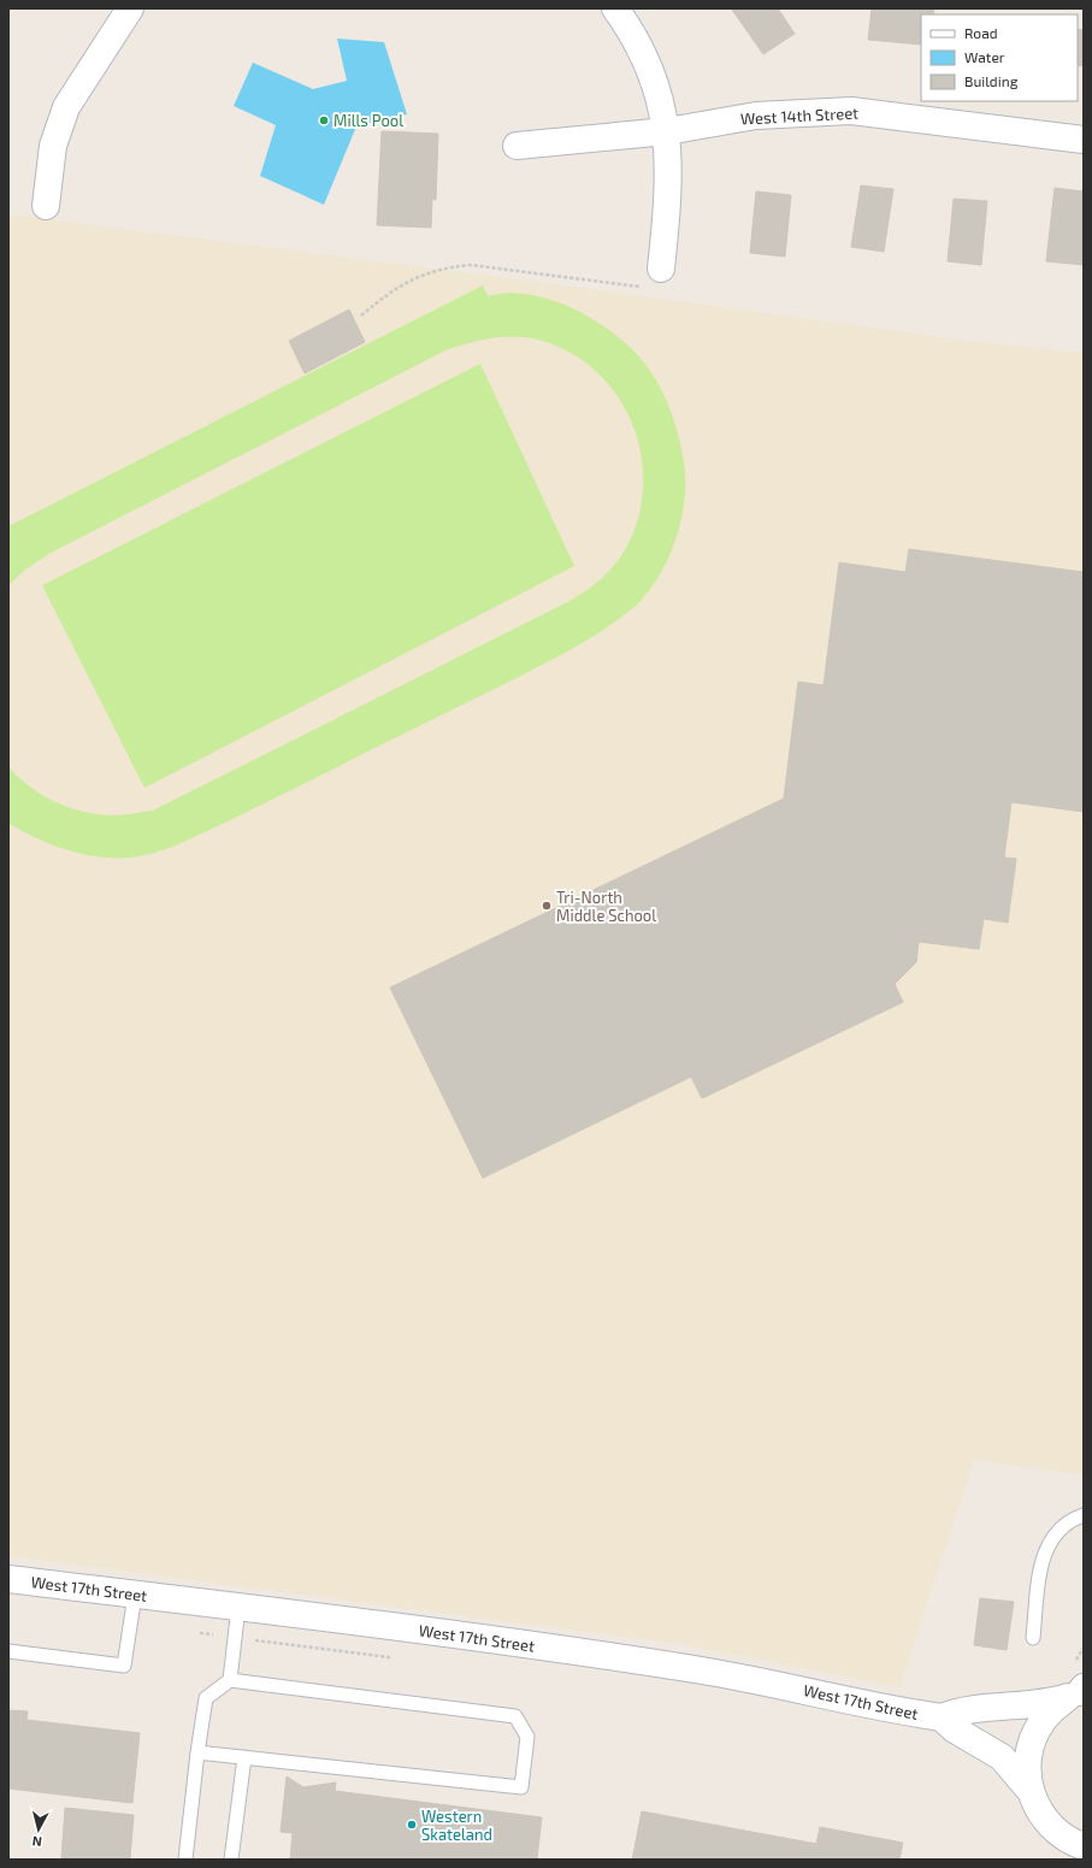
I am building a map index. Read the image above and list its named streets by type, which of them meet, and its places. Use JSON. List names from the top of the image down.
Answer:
{
  "streets": {
    "main road": ["West 14th Street", "West 17th Street"]
  },
  "places": ["Mills Pool", "Tri-North Middle School", "Western Skateland"],
  "legend": ["Road", "Water", "Building"],
  "north": "bottom"
}
